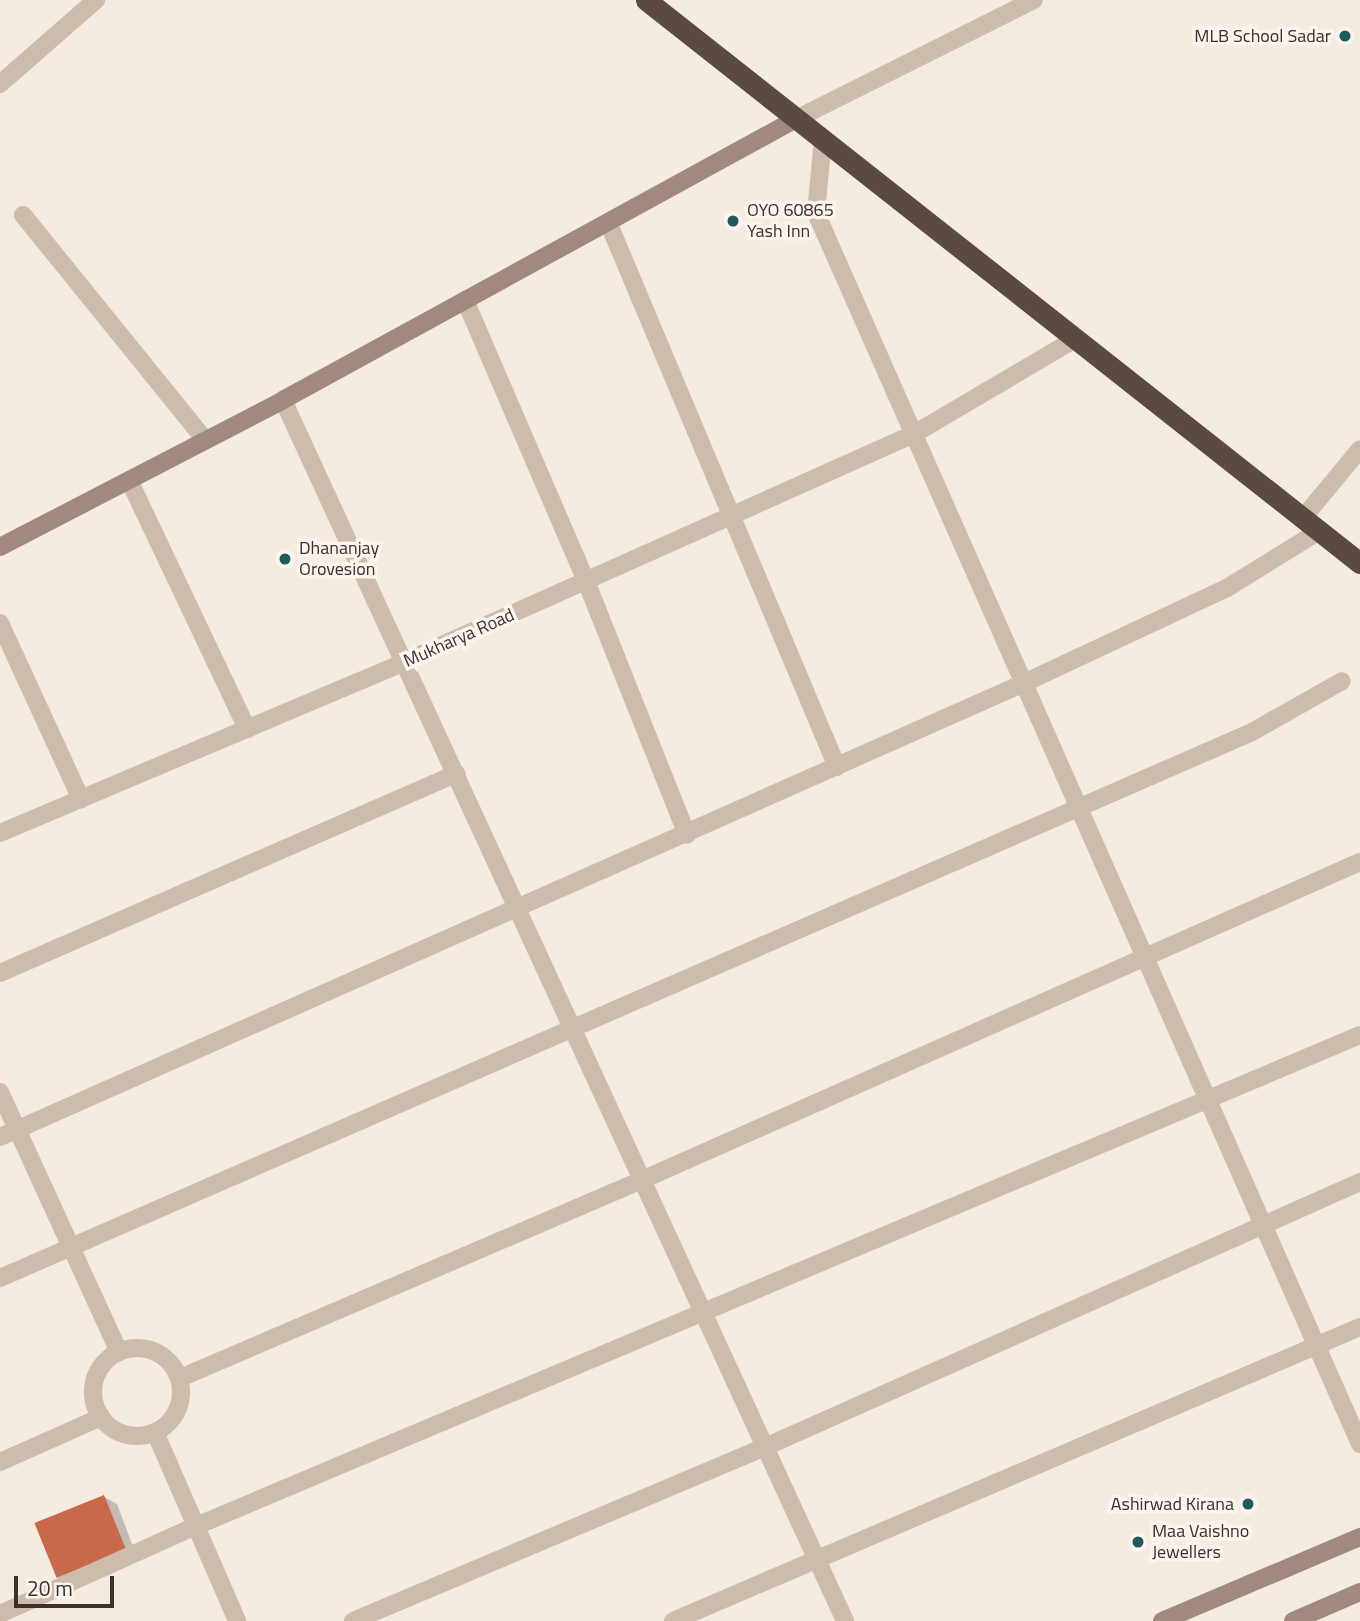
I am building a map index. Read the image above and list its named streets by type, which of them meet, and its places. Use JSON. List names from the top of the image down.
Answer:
{
  "streets": {
    "street": ["Mukharya Road"]
  },
  "places": [
    "MLB School Sadar",
    "OYO 60865 Yash Inn",
    "Dhananjay Orovesion",
    "Ashirwad Kirana",
    "Maa Vaishno Jewellers"
  ],
  "scale_bar": "20 m"
}
